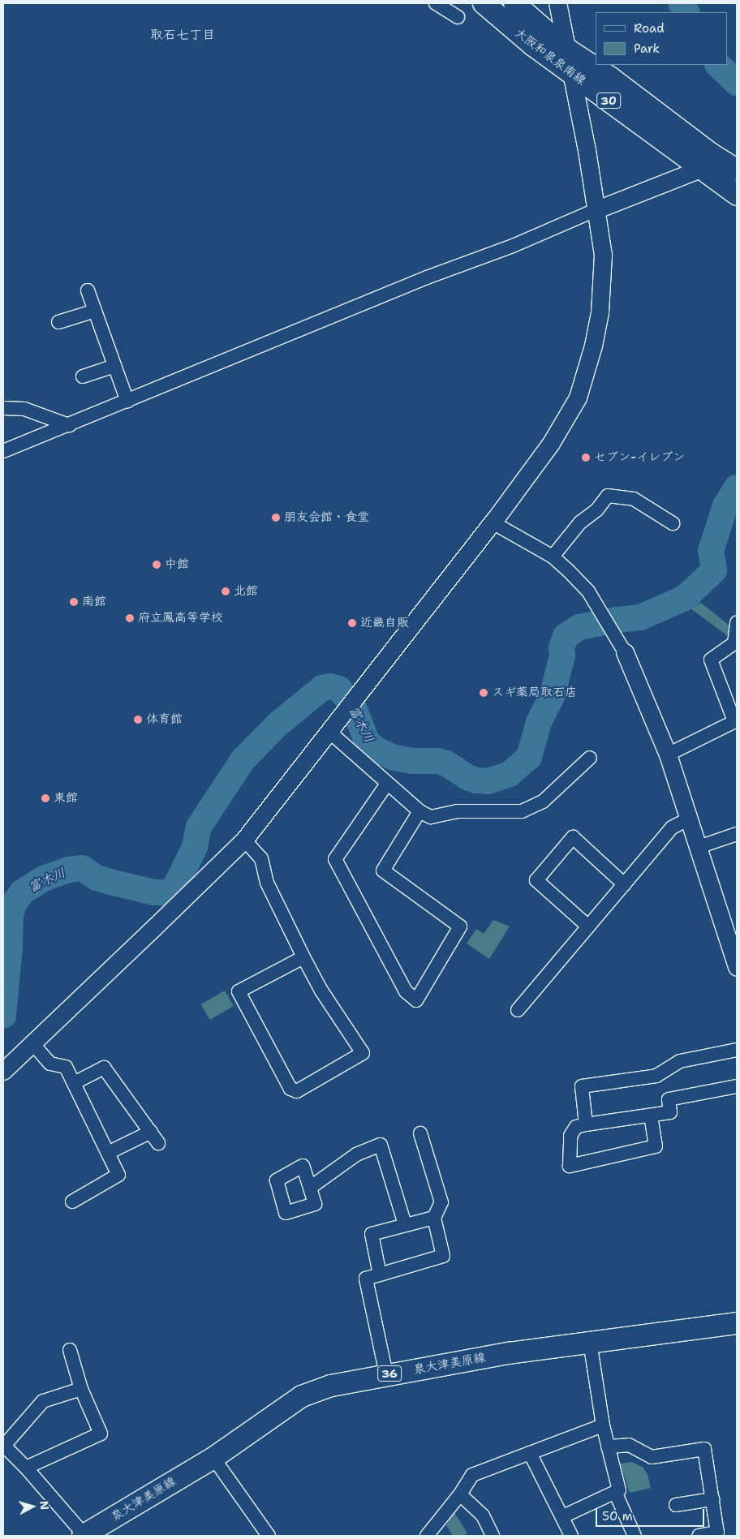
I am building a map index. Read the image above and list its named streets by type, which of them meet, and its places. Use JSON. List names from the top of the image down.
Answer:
{
  "streets": {
    "main road": [
      "大阪和泉泉南線",
      "30",
      "泉大津美原線",
      "36"
    ]
  },
  "districts": ["取石七丁目"],
  "water": ["富木川"],
  "places": [
    "セブン-イレブン",
    "朋友会館・食堂",
    "中館",
    "北館",
    "南館",
    "府立鳳高等学校",
    "近畿自販",
    "スギ薬局取石店",
    "体育館",
    "東館"
  ],
  "legend": ["Road", "Park"],
  "scale_bar": "50 m",
  "north": "right"
}
